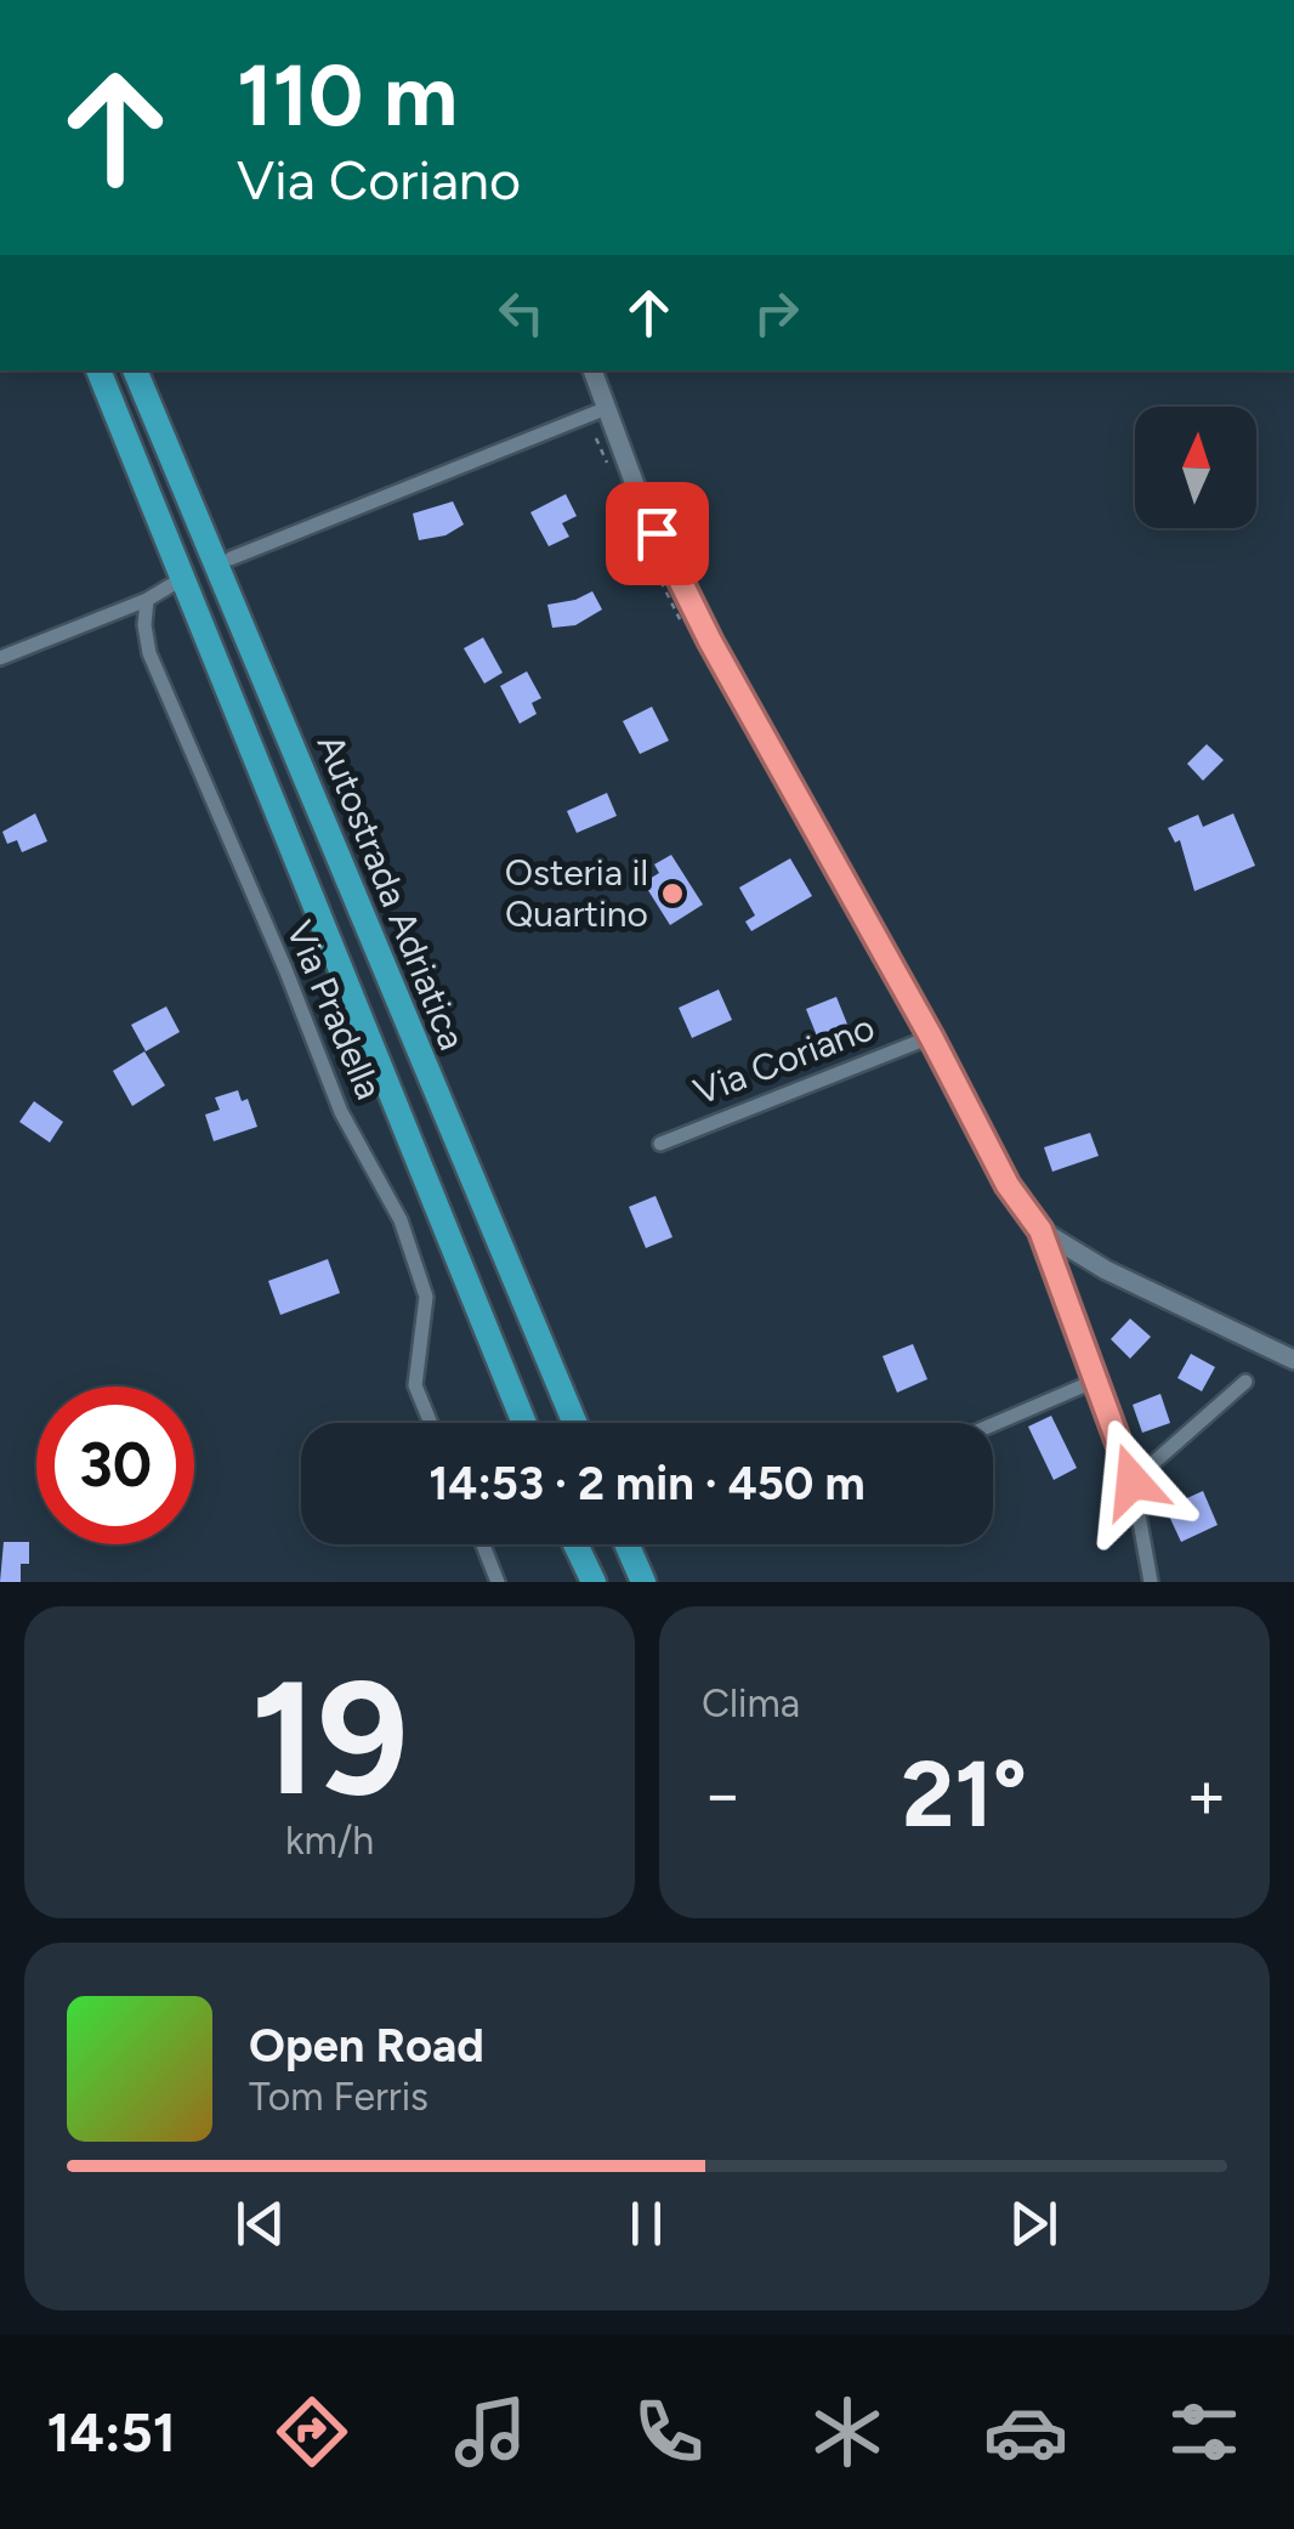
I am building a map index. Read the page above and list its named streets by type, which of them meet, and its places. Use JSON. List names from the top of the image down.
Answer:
{
  "streets": {
    "highway": ["Autostrada Adriatica"],
    "main road": ["Via Coriano"],
    "street": ["Via Pradella"]
  },
  "places": ["Osteria il Quartino"],
  "north": "top",
  "page": {
    "turn": ["110 m", "Via Coriano"],
    "limit": "30",
    "trip": "14:53 · 2 min · 450 m",
    "tile": [
      ["19", "km/h"],
      "Clima"
    ],
    "heat": ["−", "21°", "+"],
    "song": ["Open Road", "Tom Ferris"],
    "tabs": "14:51"
  }
}
